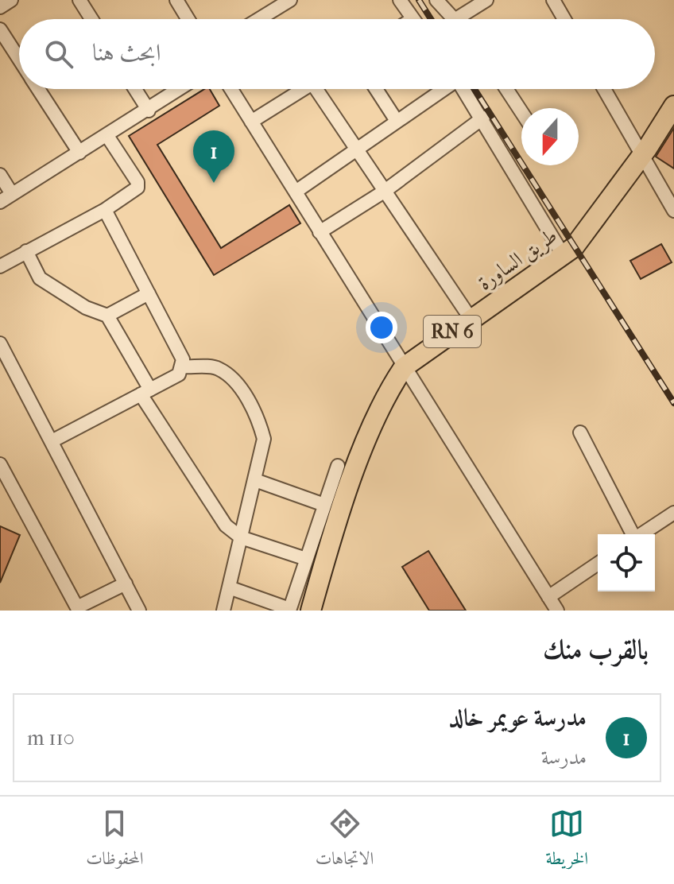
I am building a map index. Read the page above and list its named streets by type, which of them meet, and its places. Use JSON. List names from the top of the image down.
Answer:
{
  "streets": {
    "main road": ["طريق الساورة", "RN 6"]
  },
  "north": "bottom",
  "page": {
    "search": "ابحث هنا",
    "pins": "1",
    "heading": "بالقرب منك",
    "list": [
      {
        "mark": "1",
        "name": "مدرسة عويمر خالد",
        "note": "مدرسة",
        "value": "110 m"
      }
    ],
    "nav": ["الخريطة", "الاتجاهات", "المحفوظات"]
  }
}
